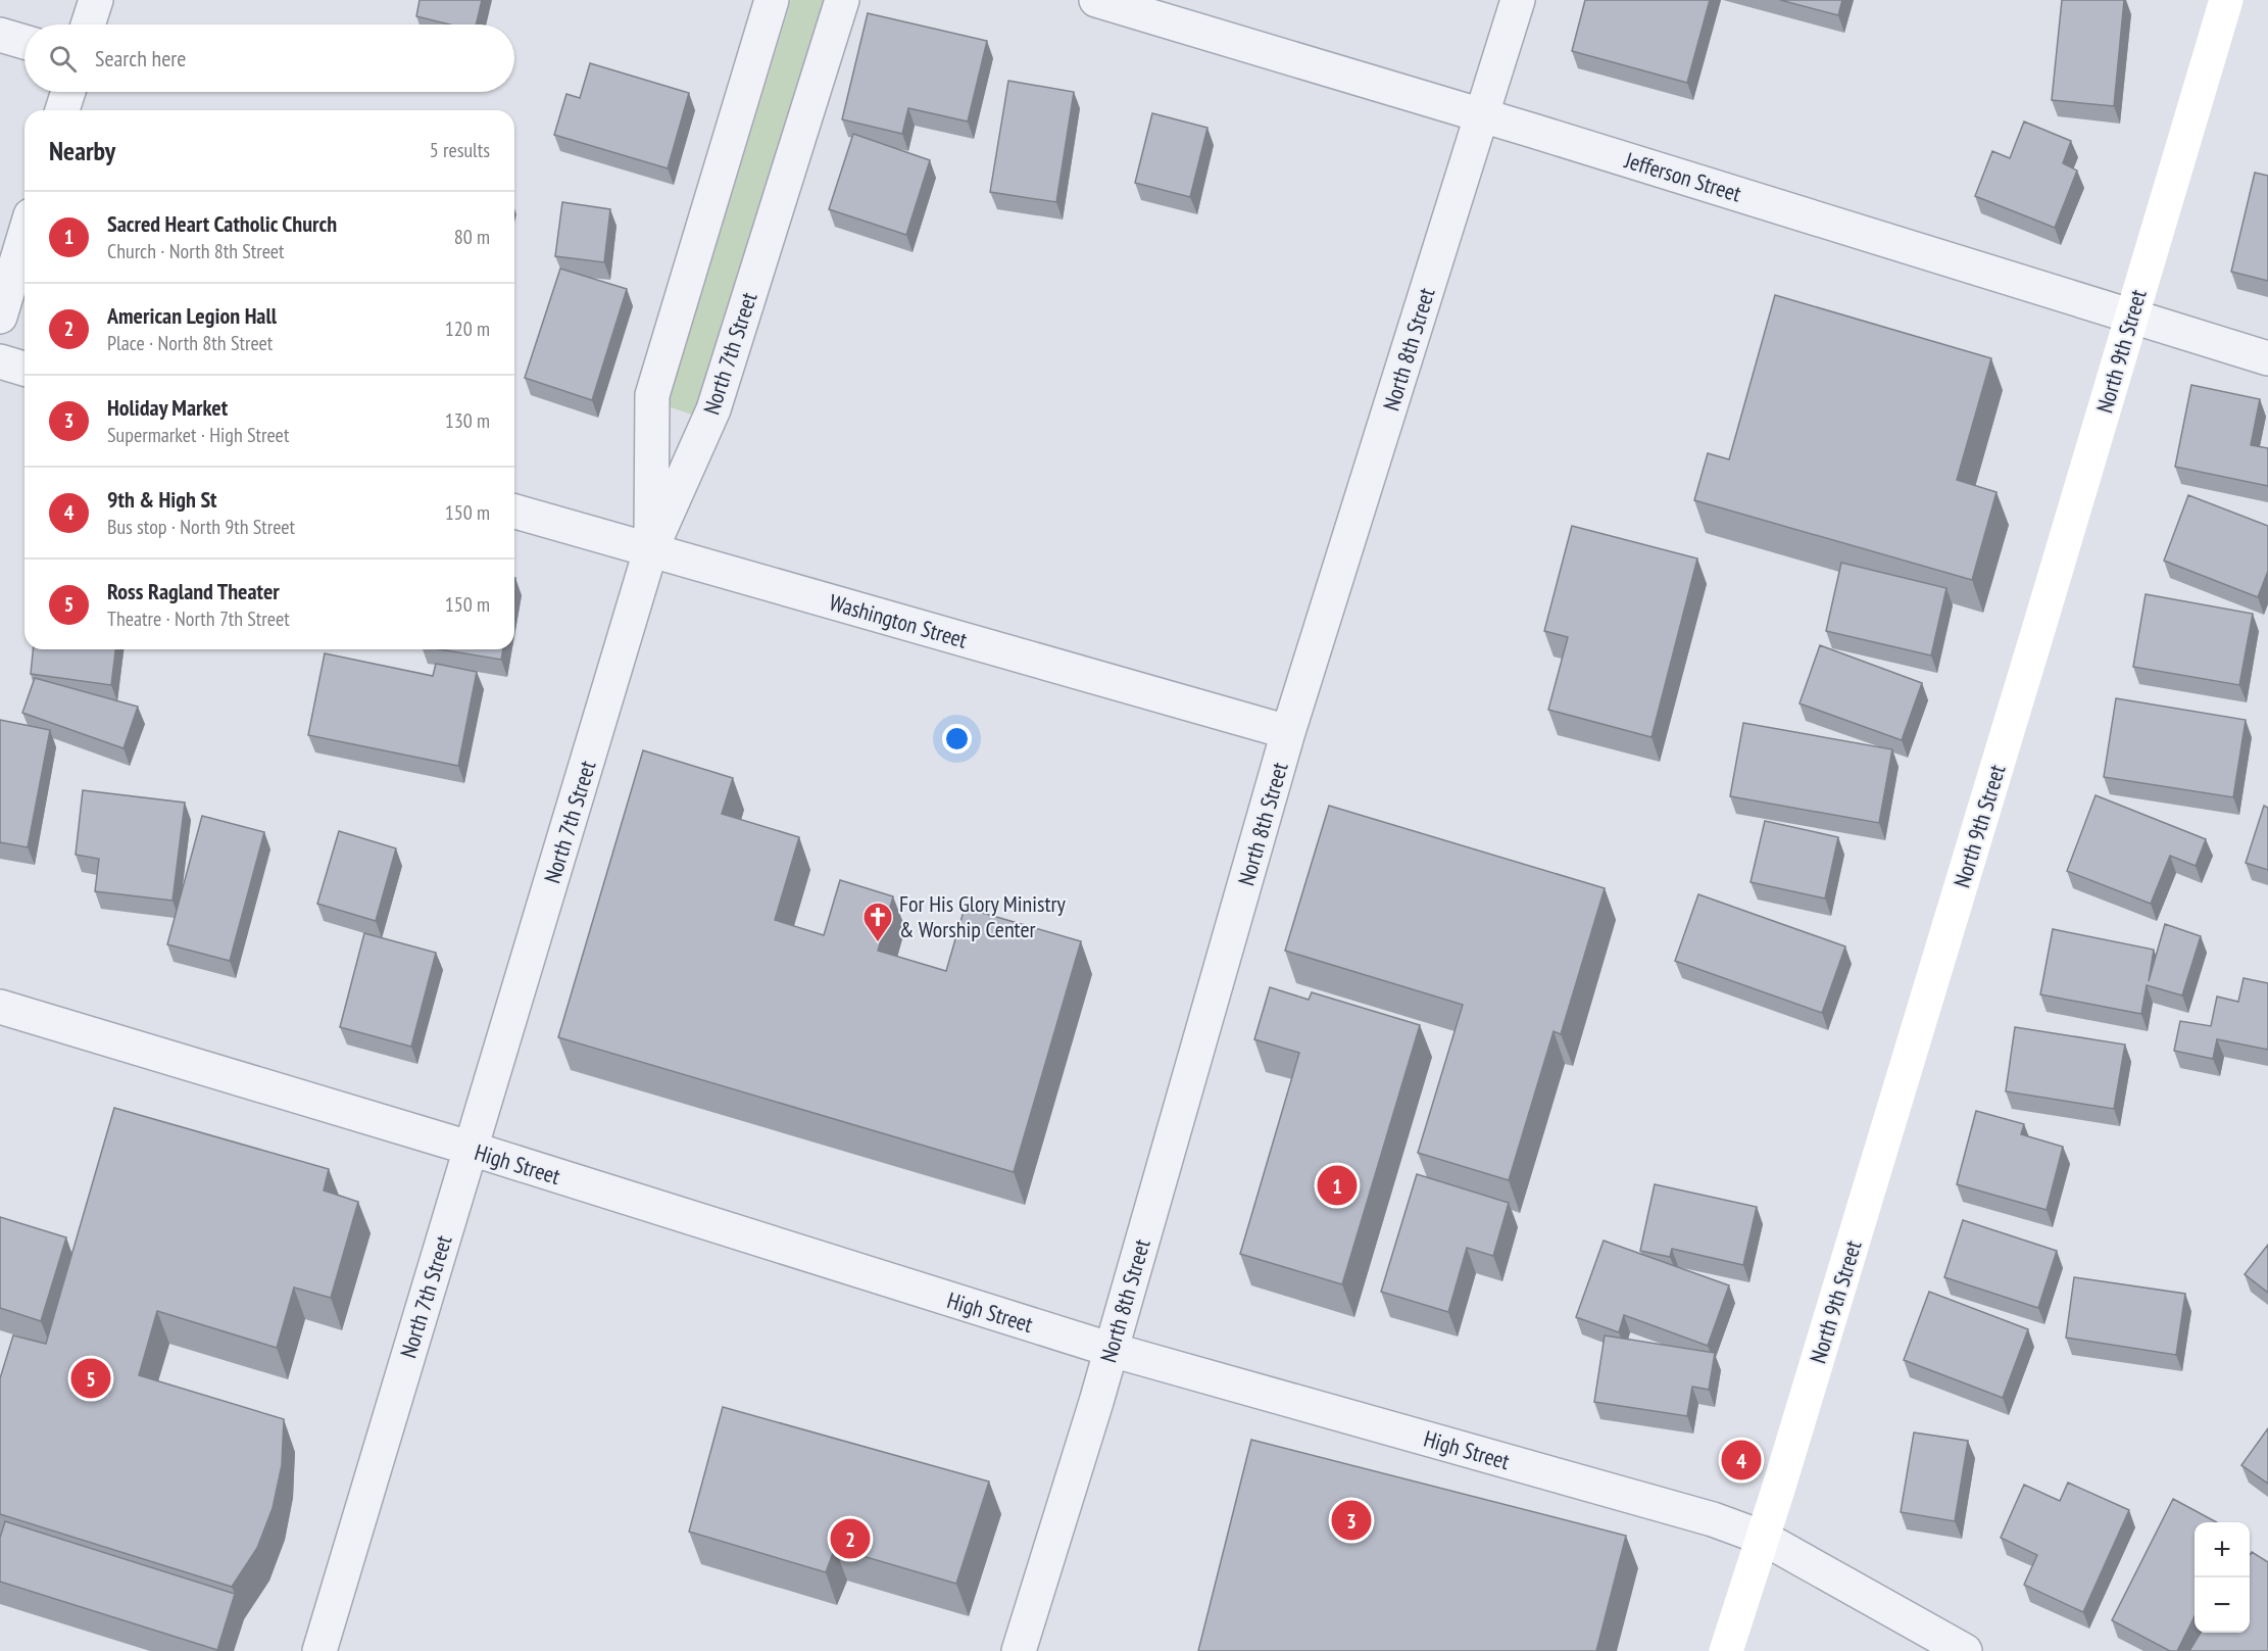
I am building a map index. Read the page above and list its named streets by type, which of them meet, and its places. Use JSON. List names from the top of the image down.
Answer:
{
  "streets": {
    "main road": ["North 9th Street"],
    "street": [
      "Jefferson Street",
      "North 8th Street",
      "North 7th Street",
      "Washington Street",
      "High Street"
    ]
  },
  "crossings": [
    ["Jefferson Street", "North 8th Street"],
    ["Jefferson Street", "North 9th Street"],
    ["North 8th Street", "Washington Street"],
    ["North 8th Street", "High Street"],
    ["North 9th Street", "High Street"],
    ["North 7th Street", "Washington Street"],
    ["North 7th Street", "High Street"]
  ],
  "places": {
    "church": ["For His Glory Ministry & Worship Center"]
  },
  "page": {
    "search": "Search here",
    "heading": ["Nearby", "5 results"],
    "list": [
      {
        "mark": "1",
        "name": "Sacred Heart Catholic Church",
        "note": "Church · North 8th Street",
        "value": "80 m"
      },
      {
        "mark": "2",
        "name": "American Legion Hall",
        "note": "Place · North 8th Street",
        "value": "120 m"
      },
      {
        "mark": "3",
        "name": "Holiday Market",
        "note": "Supermarket · High Street",
        "value": "130 m"
      },
      {
        "mark": "4",
        "name": "9th & High St",
        "note": "Bus stop · North 9th Street",
        "value": "150 m"
      },
      {
        "mark": "5",
        "name": "Ross Ragland Theater",
        "note": "Theatre · North 7th Street",
        "value": "150 m"
      }
    ],
    "pins": [
      "1",
      "5",
      "4",
      "3",
      "2"
    ],
    "map_buttons": ["+", "−"]
  }
}
